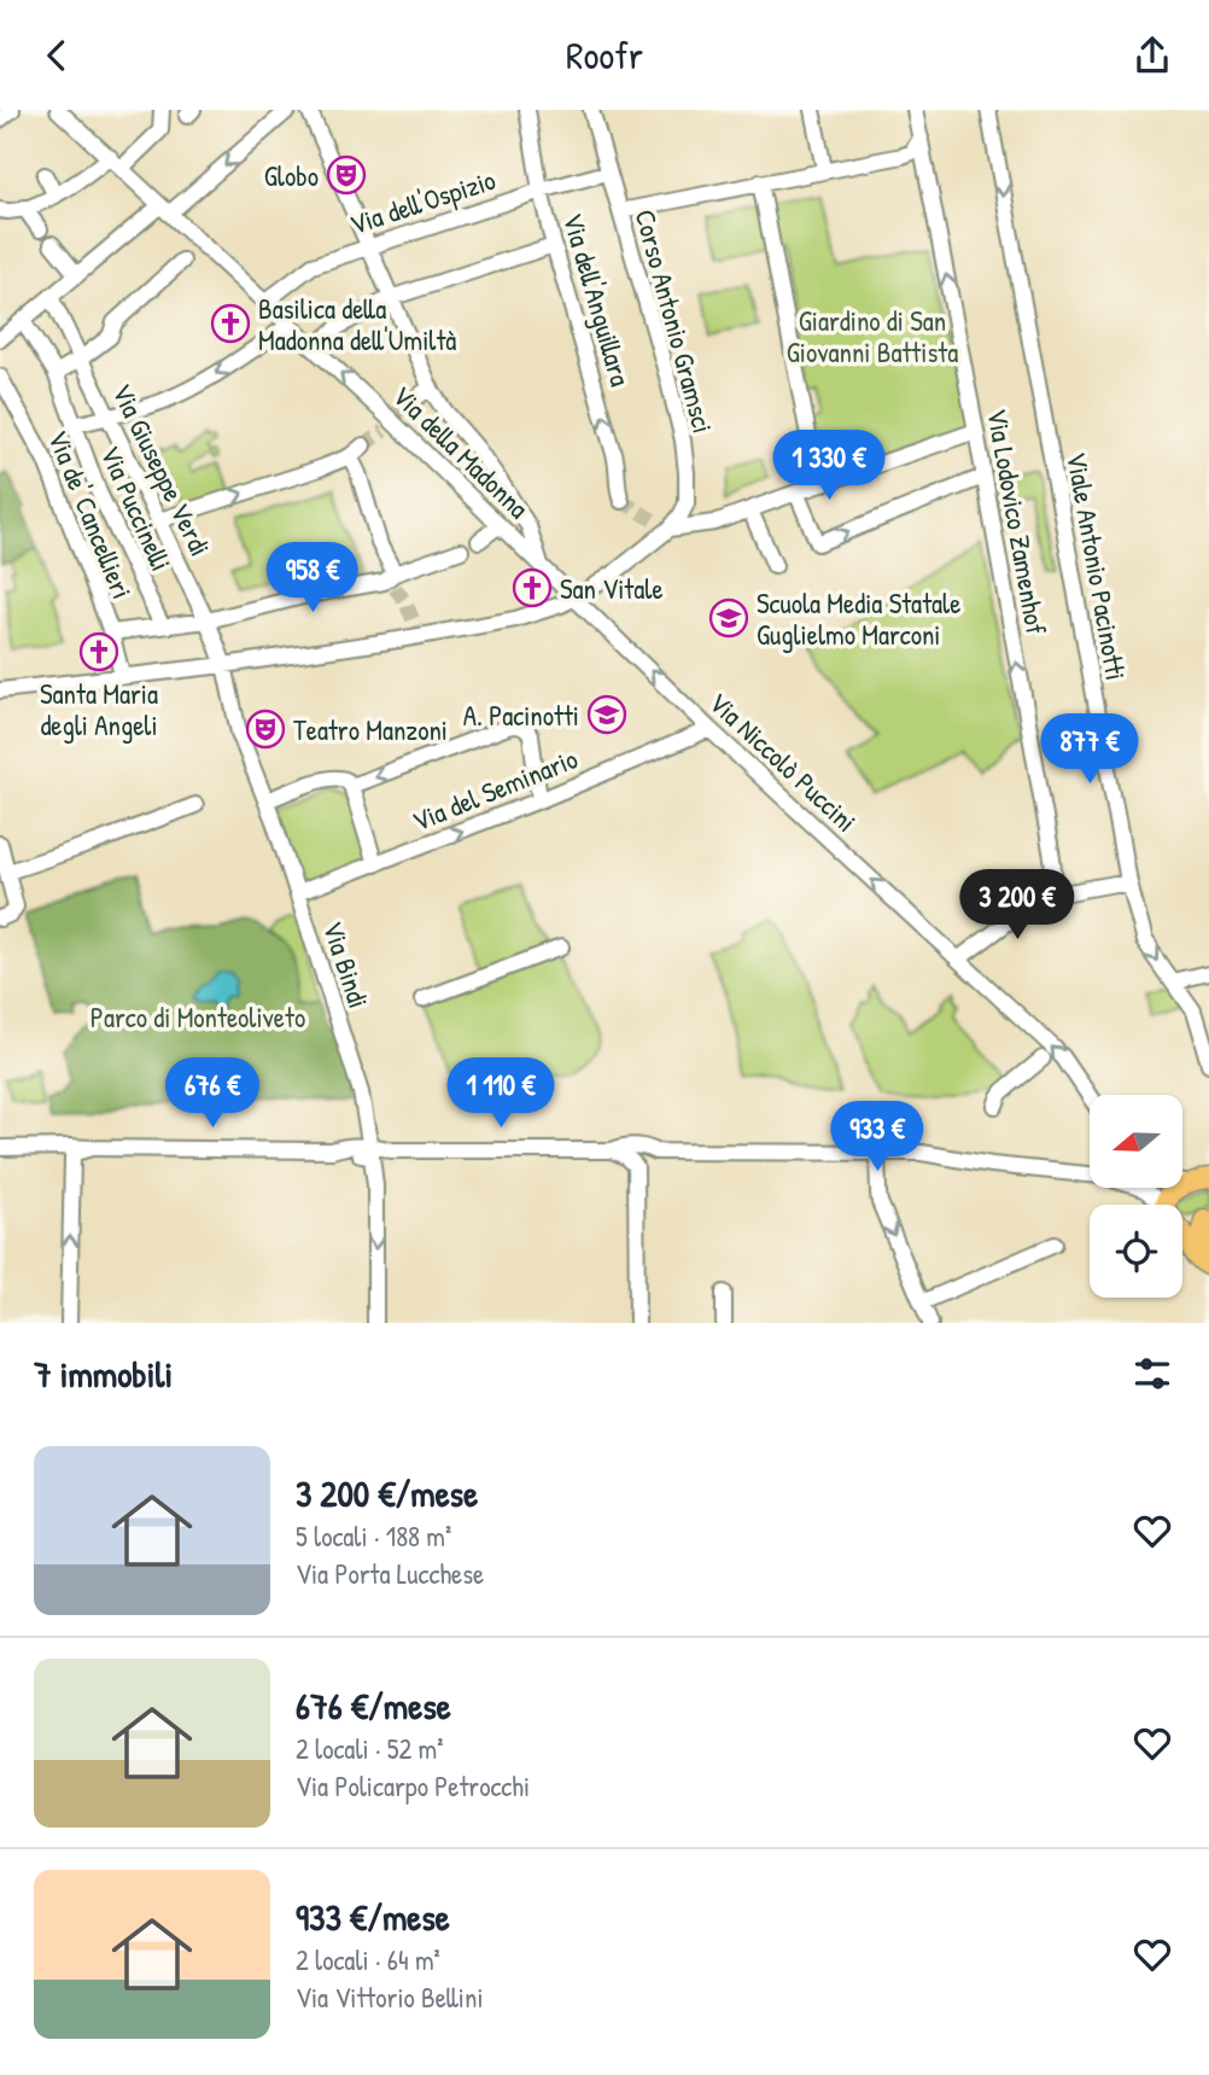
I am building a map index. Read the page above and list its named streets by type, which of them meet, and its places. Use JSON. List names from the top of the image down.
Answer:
{
  "streets": {
    "street": [
      "Via dell'Ospizio",
      "Via dell'Anguillara",
      "Corso Antonio Gramsci",
      "Via della Madonna",
      "Via Giuseppe Verdi",
      "Via Puccinelli",
      "Via de' Cancellieri",
      "Via Lodovico Zamenhof",
      "Viale Antonio Pacinotti",
      "Via Niccolò Puccini",
      "Via del Seminario",
      "Via Bindi"
    ]
  },
  "crossings": [
    ["Via dell'Ospizio", "Via dell'Anguillara"],
    ["Via dell'Ospizio", "Corso Antonio Gramsci"],
    ["Via dell'Ospizio", "Via della Madonna"],
    ["Corso Antonio Gramsci", "Via della Madonna"],
    ["Corso Antonio Gramsci", "Via Giuseppe Verdi"],
    ["Corso Antonio Gramsci", "Via de' Cancellieri"],
    ["Corso Antonio Gramsci", "Via Niccolò Puccini"],
    ["Corso Antonio Gramsci", "Via Bindi"],
    ["Via della Madonna", "Via Niccolò Puccini"],
    ["Via Giuseppe Verdi", "Via Bindi"],
    ["Via Niccolò Puccini", "Via del Seminario"],
    ["Via del Seminario", "Via Bindi"]
  ],
  "one_way": [
    "Via Lodovico Zamenhof",
    "Viale Antonio Pacinotti",
    "Via Niccolò Puccini",
    "Via del Seminario"
  ],
  "parks": ["Giardino di San Giovanni Battista", "Parco di Monteoliveto"],
  "places": {
    "theatre": ["Globo", "Teatro Manzoni"],
    "church": ["Basilica della Madonna dell'Umiltà", "San Vitale", "Santa Maria degli Angeli"],
    "school or university": ["Scuola Media Statale Guglielmo Marconi", "A. Pacinotti"]
  },
  "north": "left",
  "page": {
    "header": "Roofr",
    "price": [
      "1 330 €",
      "958 €",
      "877 €",
      "3 200 €",
      "676 €",
      "1 110 €",
      "933 €"
    ],
    "heading": "7 immobili",
    "list": [
      {
        "name": "3 200 €/mese",
        "note": "5 locali · 188 m² · Via Porta Lucchese"
      },
      {
        "name": "676 €/mese",
        "note": "2 locali · 52 m² · Via Policarpo Petrocchi"
      },
      {
        "name": "933 €/mese",
        "note": "2 locali · 64 m² · Via Vittorio Bellini"
      }
    ]
  }
}
